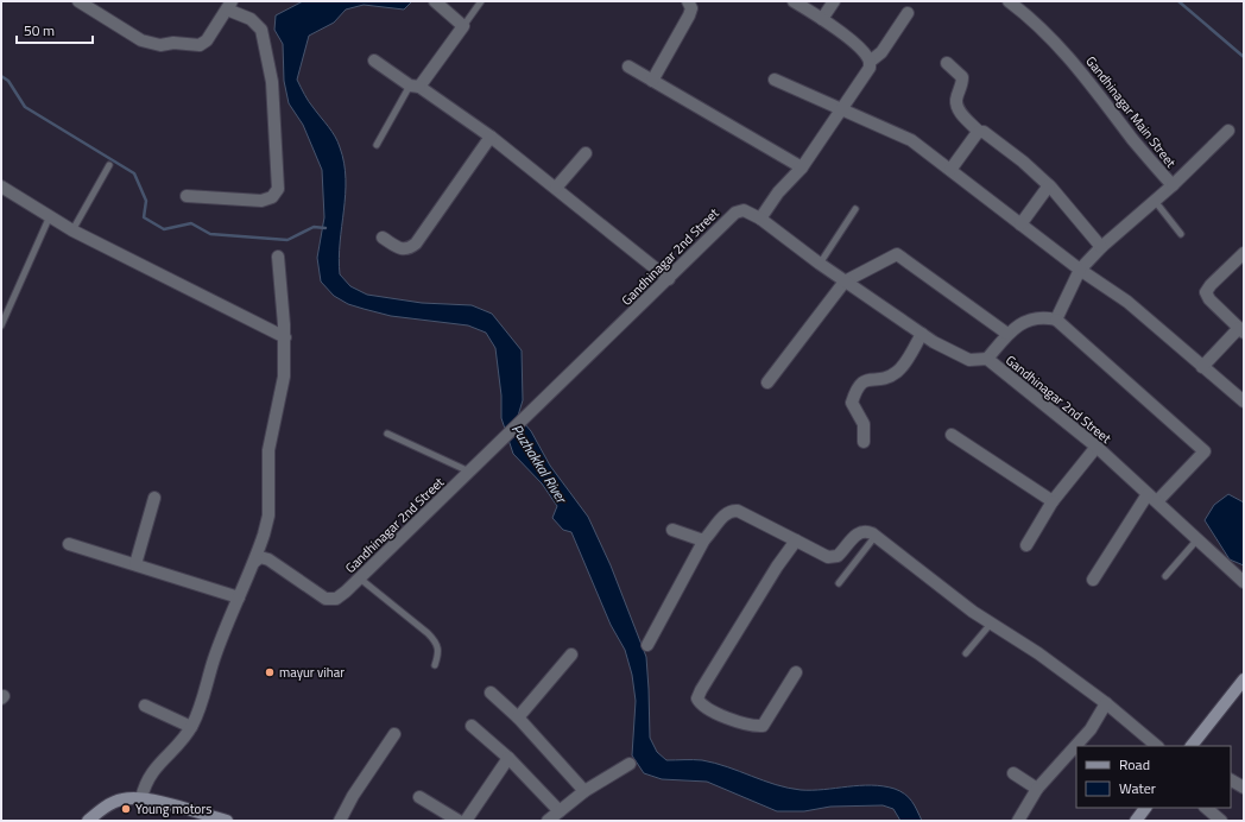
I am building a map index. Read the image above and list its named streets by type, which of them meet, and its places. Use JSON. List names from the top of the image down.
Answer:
{
  "streets": {
    "street": ["Gandhinagar Main Street", "Gandhinagar 2nd Street"]
  },
  "water": ["Puzhakkal River"],
  "places": ["mayur vihar", "Young motors"],
  "legend": ["Road", "Water"],
  "scale_bar": "50 m"
}
